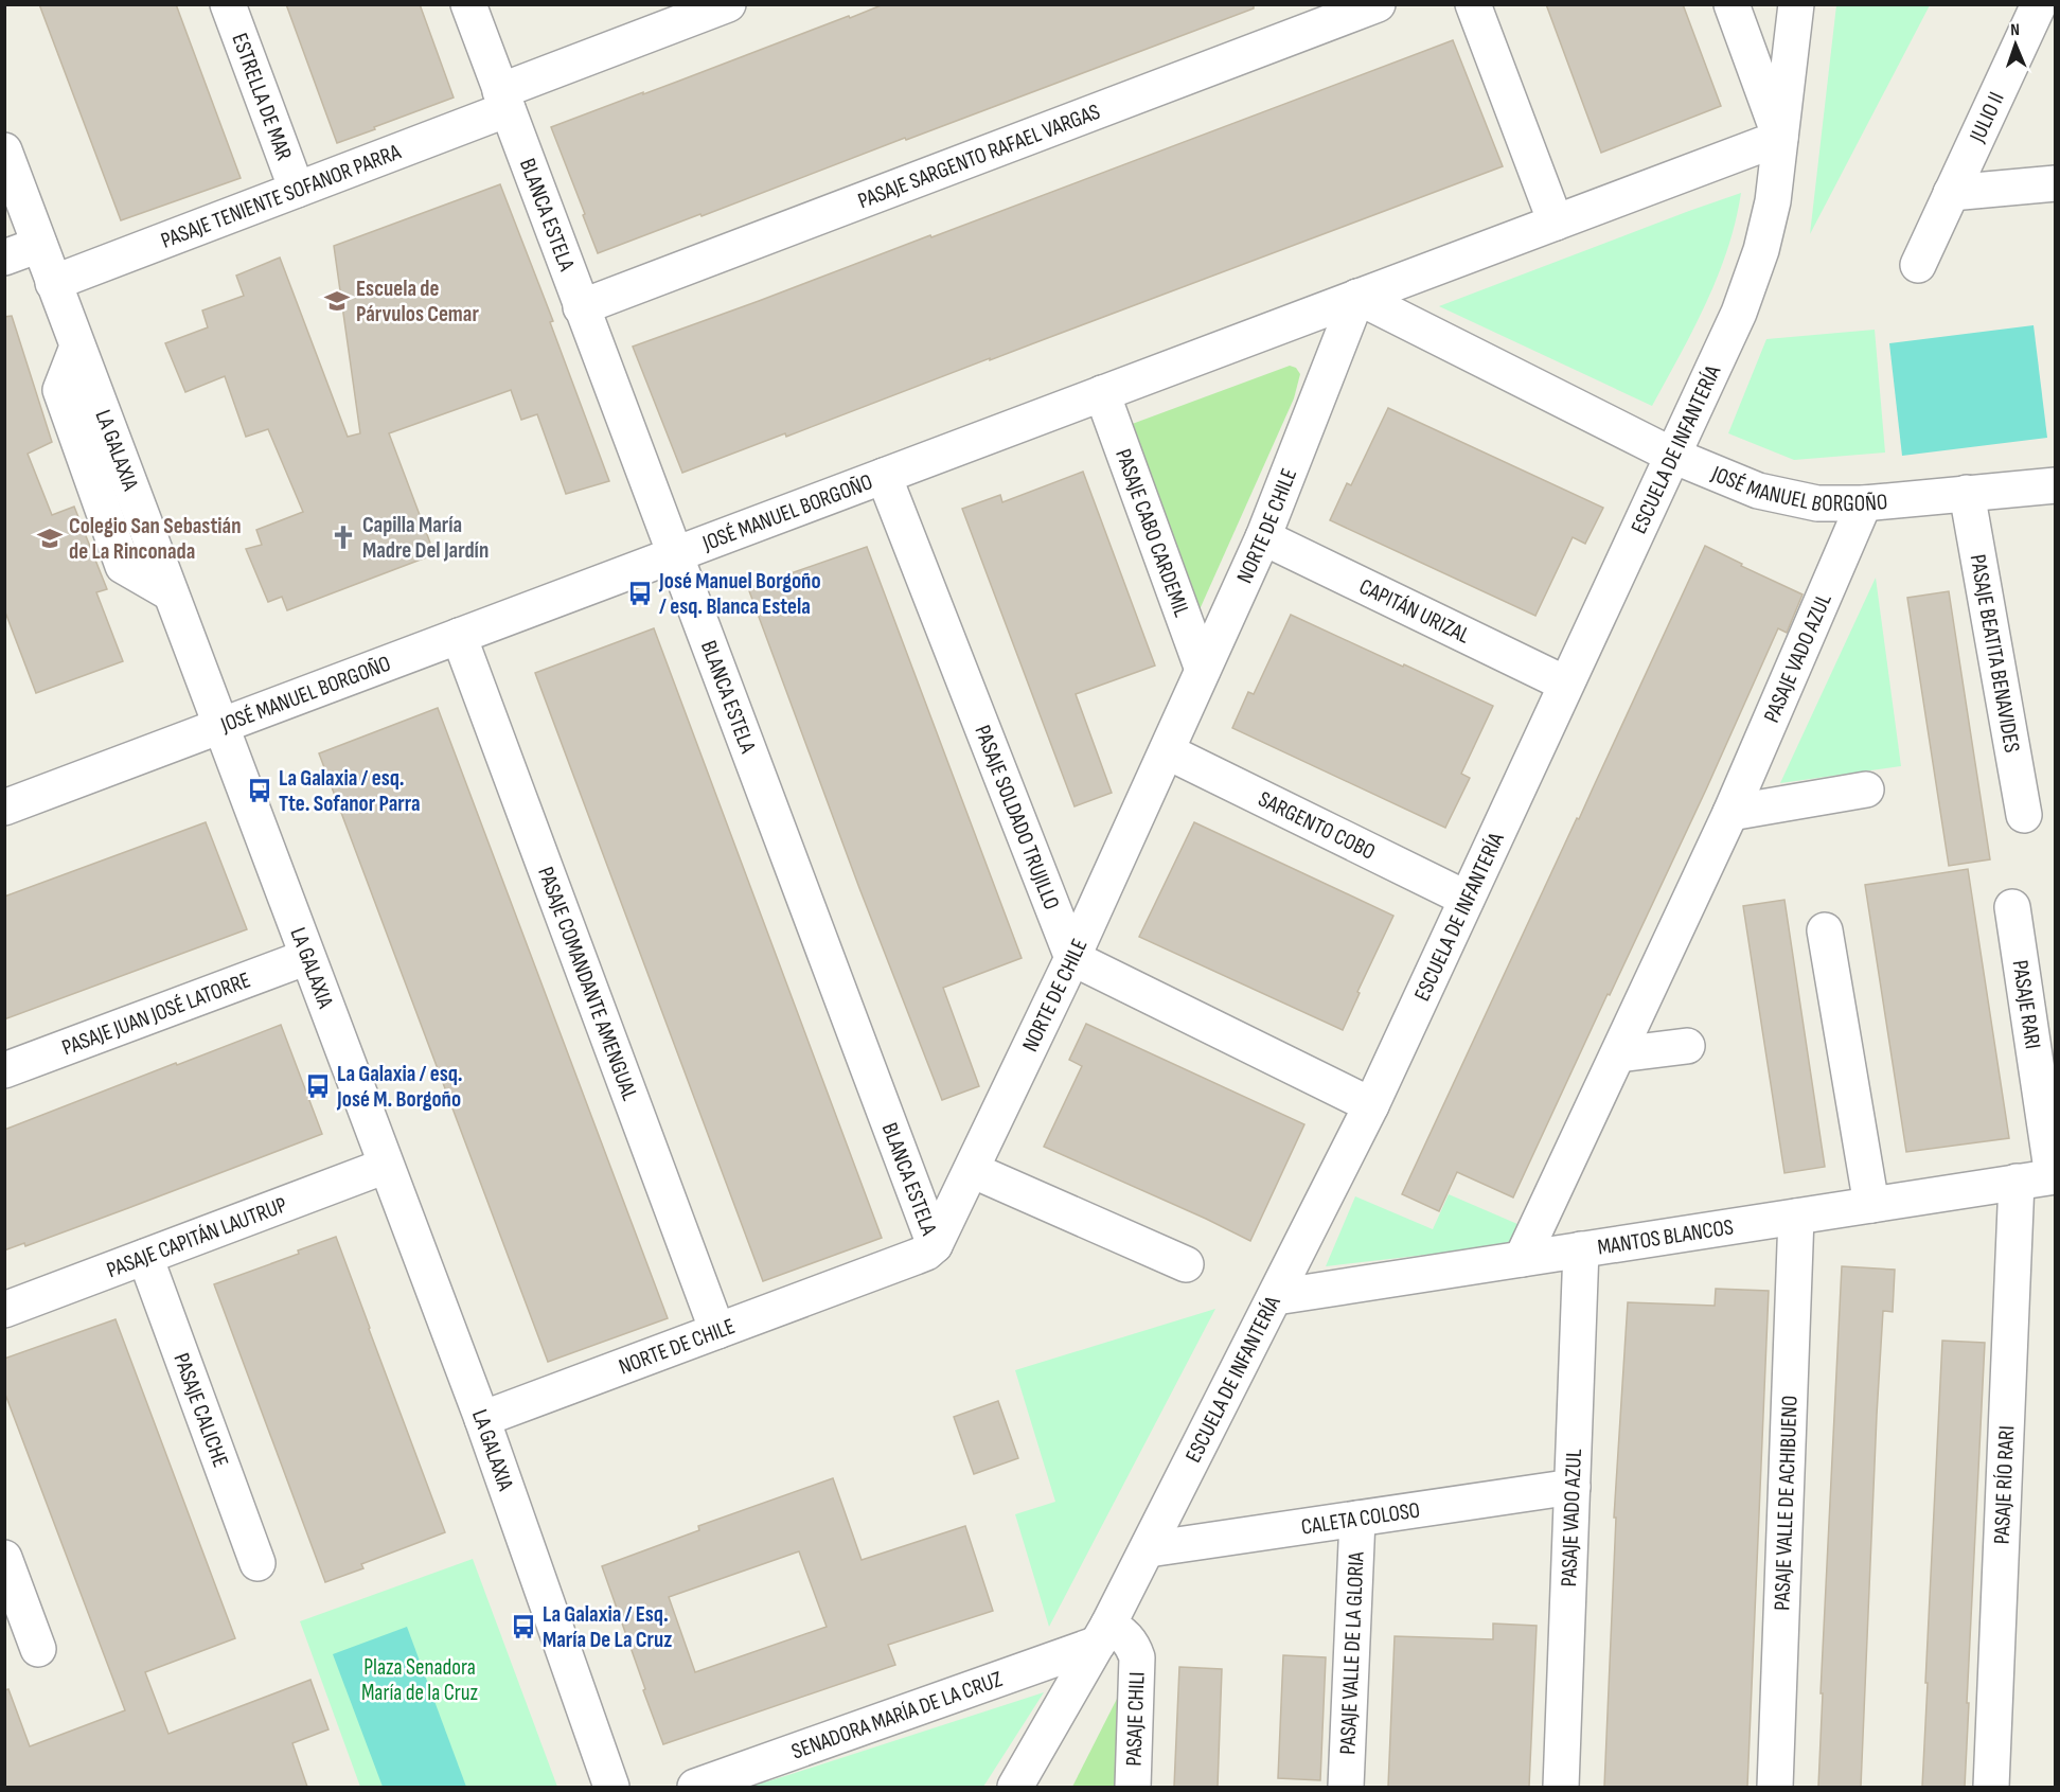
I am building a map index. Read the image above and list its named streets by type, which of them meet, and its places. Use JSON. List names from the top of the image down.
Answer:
{
  "streets": {
    "street": [
      "ESTRELLA DE MAR",
      "JULIO II",
      "PASAJE SARGENTO RAFAEL VARGAS",
      "PASAJE TENIENTE SOFANOR PARRA",
      "BLANCA ESTELA",
      "ESCUELA DE INFANTERÍA",
      "LA GALAXIA",
      "JOSÉ MANUEL BORGOÑO",
      "NORTE DE CHILE",
      "PASAJE CABO CARDEMIL",
      "CAPITÁN URIZAL",
      "PASAJE BEATITA BENAVIDES",
      "PASAJE VADO AZUL",
      "PASAJE SOLDADO TRUJILLO",
      "SARGENTO COBO",
      "PASAJE COMANDANTE AMENGUAL",
      "PASAJE RARI",
      "PASAJE JUAN JOSÉ LATORRE",
      "MANTOS BLANCOS",
      "PASAJE CAPITÁN LAUTRUP",
      "PASAJE CALICHE",
      "PASAJE RÍO RARI",
      "PASAJE VALLE DE ACHIBUENO",
      "CALETA COLOSO",
      "PASAJE VALLE DE LA GLORIA",
      "SENADORA MARÍA DE LA CRUZ",
      "PASAJE CHILI"
    ]
  },
  "crossings": [
    ["ESTRELLA DE MAR", "PASAJE TENIENTE SOFANOR PARRA"],
    ["PASAJE SARGENTO RAFAEL VARGAS", "BLANCA ESTELA"],
    ["PASAJE TENIENTE SOFANOR PARRA", "BLANCA ESTELA"],
    ["PASAJE TENIENTE SOFANOR PARRA", "LA GALAXIA"],
    ["BLANCA ESTELA", "JOSÉ MANUEL BORGOÑO"],
    ["BLANCA ESTELA", "NORTE DE CHILE"],
    ["ESCUELA DE INFANTERÍA", "JOSÉ MANUEL BORGOÑO"],
    ["ESCUELA DE INFANTERÍA", "CAPITÁN URIZAL"],
    ["ESCUELA DE INFANTERÍA", "SARGENTO COBO"],
    ["ESCUELA DE INFANTERÍA", "MANTOS BLANCOS"],
    ["ESCUELA DE INFANTERÍA", "CALETA COLOSO"],
    ["ESCUELA DE INFANTERÍA", "SENADORA MARÍA DE LA CRUZ"],
    ["ESCUELA DE INFANTERÍA", "PASAJE CHILI"],
    ["LA GALAXIA", "JOSÉ MANUEL BORGOÑO"],
    ["LA GALAXIA", "NORTE DE CHILE"],
    ["LA GALAXIA", "PASAJE JUAN JOSÉ LATORRE"],
    ["LA GALAXIA", "PASAJE CAPITÁN LAUTRUP"],
    ["JOSÉ MANUEL BORGOÑO", "NORTE DE CHILE"],
    ["JOSÉ MANUEL BORGOÑO", "PASAJE CABO CARDEMIL"],
    ["JOSÉ MANUEL BORGOÑO", "PASAJE BEATITA BENAVIDES"],
    ["JOSÉ MANUEL BORGOÑO", "PASAJE VADO AZUL"],
    ["JOSÉ MANUEL BORGOÑO", "PASAJE SOLDADO TRUJILLO"],
    ["JOSÉ MANUEL BORGOÑO", "PASAJE COMANDANTE AMENGUAL"],
    ["NORTE DE CHILE", "PASAJE CABO CARDEMIL"],
    ["NORTE DE CHILE", "CAPITÁN URIZAL"],
    ["NORTE DE CHILE", "PASAJE SOLDADO TRUJILLO"],
    ["NORTE DE CHILE", "SARGENTO COBO"],
    ["NORTE DE CHILE", "PASAJE COMANDANTE AMENGUAL"],
    ["PASAJE VADO AZUL", "MANTOS BLANCOS"],
    ["PASAJE VADO AZUL", "CALETA COLOSO"],
    ["PASAJE RARI", "MANTOS BLANCOS"],
    ["MANTOS BLANCOS", "PASAJE RÍO RARI"],
    ["MANTOS BLANCOS", "PASAJE VALLE DE ACHIBUENO"],
    ["PASAJE CAPITÁN LAUTRUP", "PASAJE CALICHE"],
    ["CALETA COLOSO", "PASAJE VALLE DE LA GLORIA"],
    ["SENADORA MARÍA DE LA CRUZ", "PASAJE CHILI"]
  ],
  "parks": ["Plaza Senadora María de la Cruz"],
  "places": {
    "school or university": ["Escuela de Párvulos Cemar", "Colegio San Sebastián de La Rinconada"],
    "church": ["Capilla María Madre Del Jardín"],
    "bus stop": [
      "José Manuel Borgoño / esq. Blanca Estela",
      "La Galaxia / esq. Tte. Sofanor Parra",
      "La Galaxia / esq. José M. Borgoño",
      "La Galaxia / Esq. María De La Cruz"
    ]
  },
  "north": "top"
}
